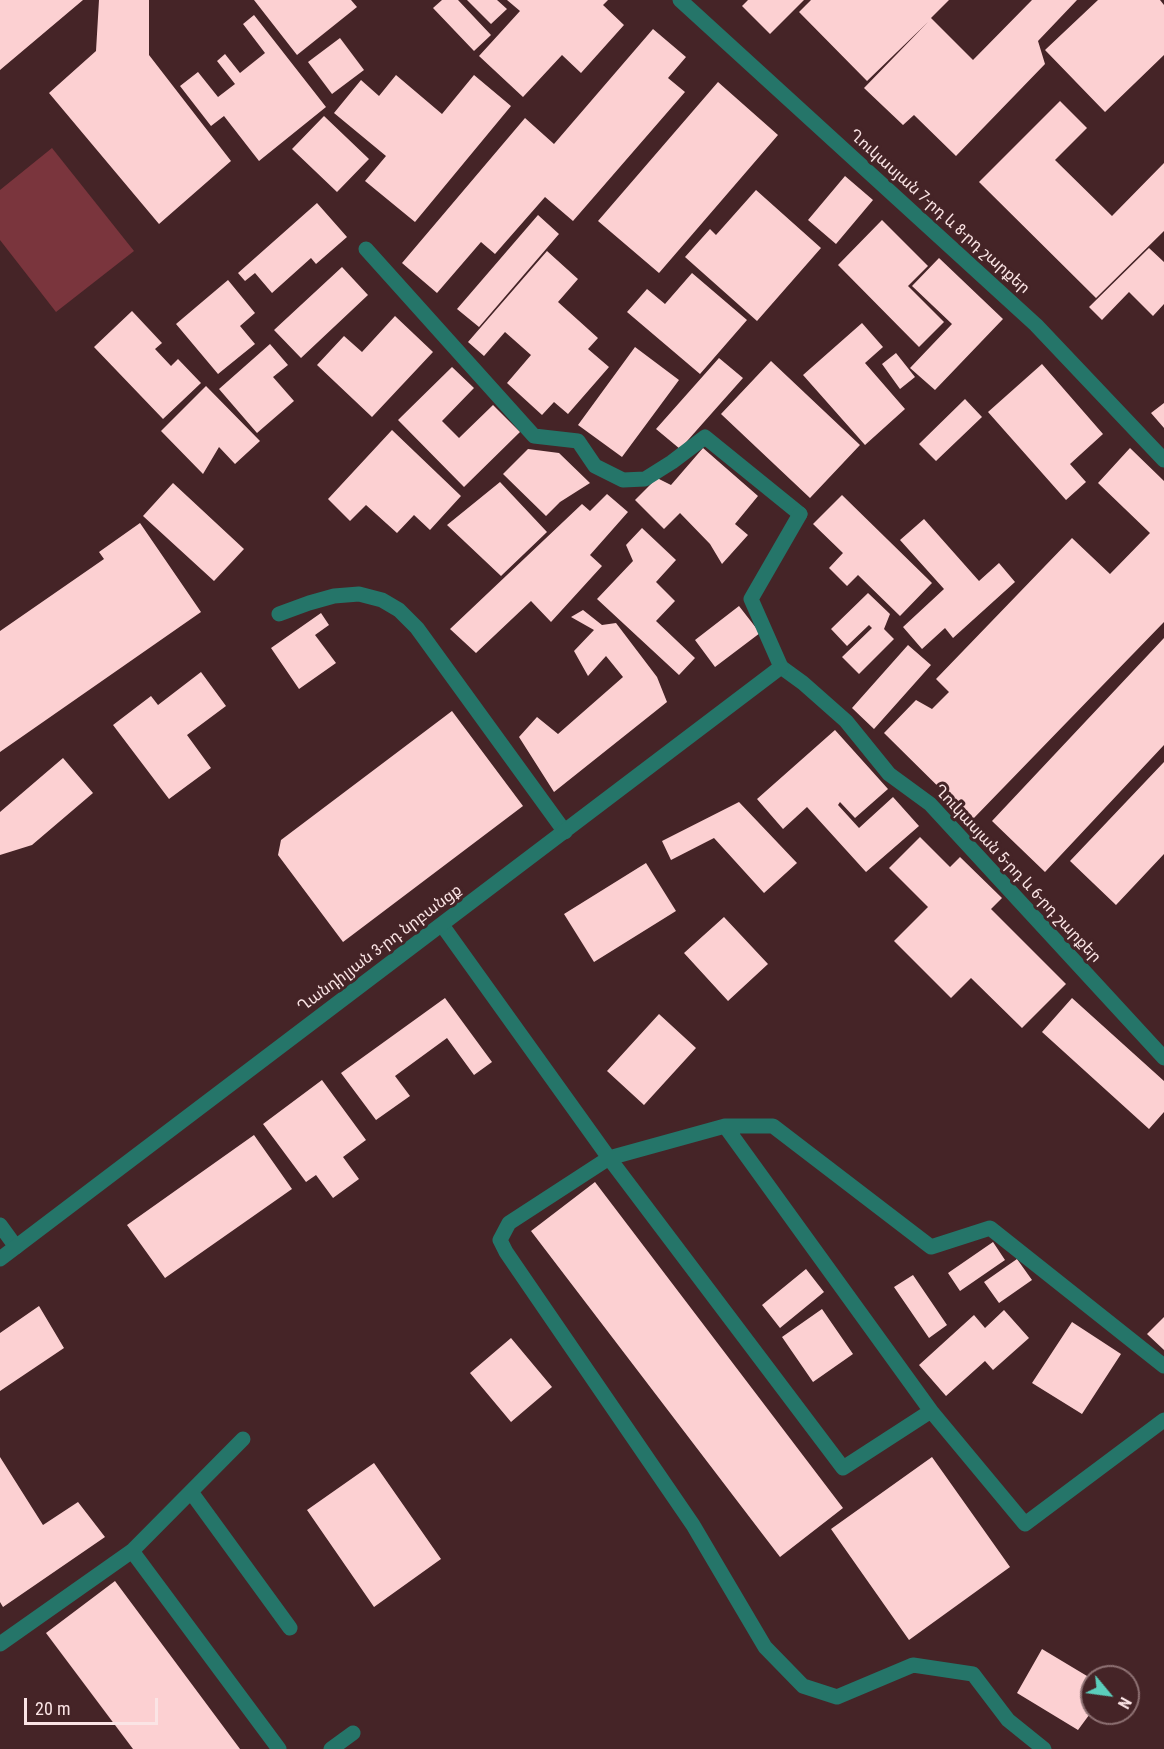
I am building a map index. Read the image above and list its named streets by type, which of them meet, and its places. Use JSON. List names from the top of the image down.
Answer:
{
  "streets": {
    "street": ["Ղուկասյան 7-րդ և 8-րդ շարքեր", "Ղուկասյան 5-րդ և 6-րդ շարքեր", "Ղանդիլյան 3-րդ նրբանցք"]
  },
  "crossings": [
    ["Ղուկասյան 5-րդ և 6-րդ շարքեր", "Ղանդիլյան 3-րդ նրբանցք"]
  ],
  "scale_bar": "20 m",
  "north": "bottom right"
}
